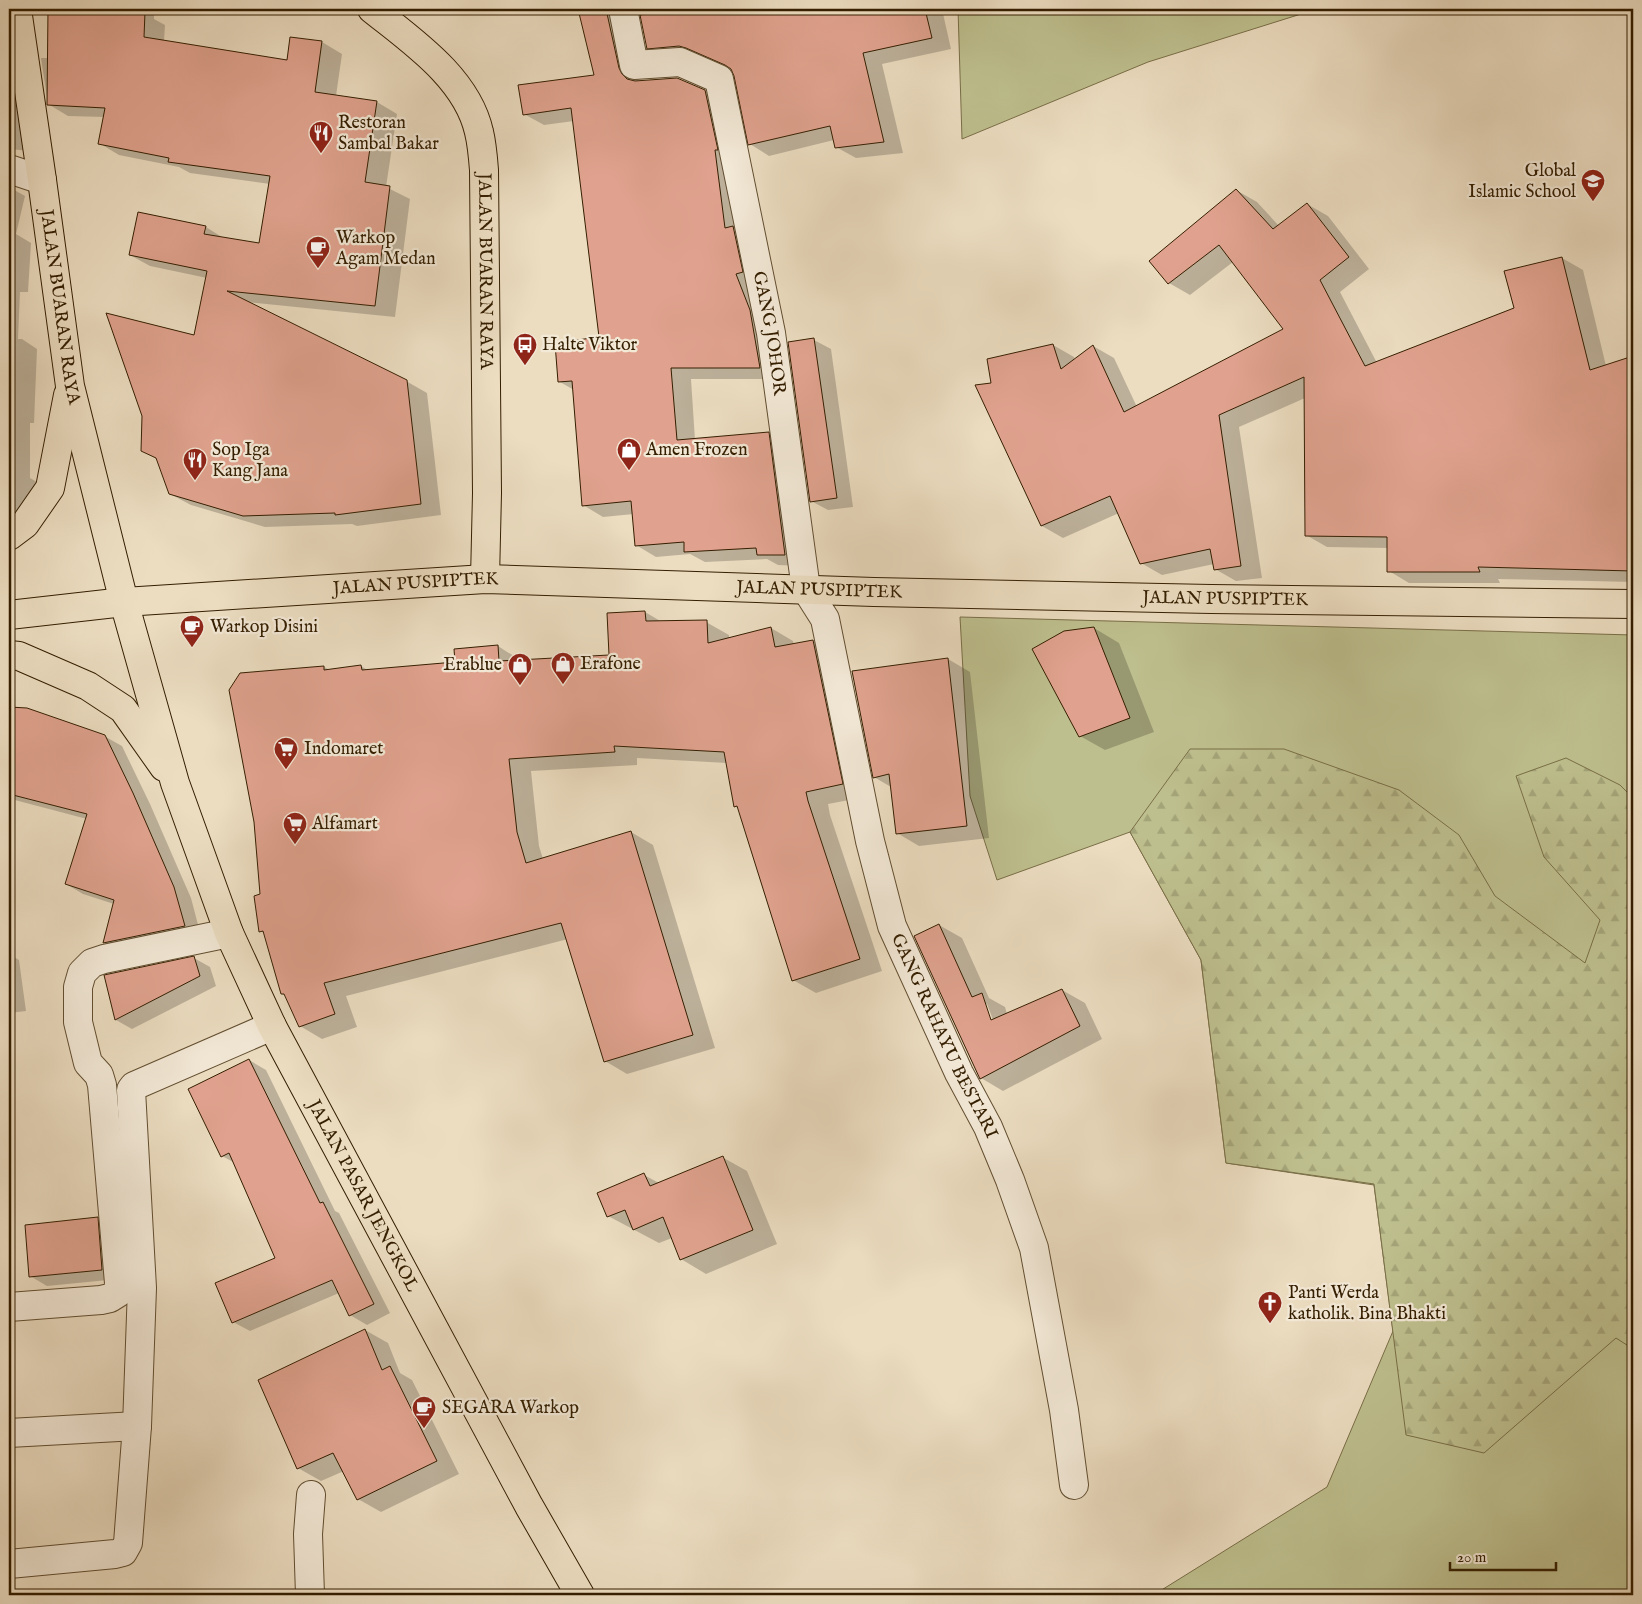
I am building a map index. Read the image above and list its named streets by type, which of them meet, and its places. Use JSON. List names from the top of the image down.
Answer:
{
  "streets": {
    "main road": ["JALAN BUARAN RAYA", "JALAN PUSPIPTEK", "JALAN PASAR JENGKOL"],
    "street": ["GANG JOHOR", "GANG RAHAYU BESTARI"]
  },
  "crossings": [
    ["JALAN BUARAN RAYA", "JALAN PUSPIPTEK"],
    ["JALAN BUARAN RAYA", "JALAN PASAR JENGKOL"],
    ["GANG JOHOR", "JALAN PUSPIPTEK"],
    ["GANG JOHOR", "GANG RAHAYU BESTARI"],
    ["JALAN PUSPIPTEK", "GANG RAHAYU BESTARI"]
  ],
  "places": {
    "restaurant": ["Restoran Sambal Bakar", "Sop Iga Kang Jana"],
    "school or university": ["Global Islamic School"],
    "cafe": ["Warkop Agam Medan", "Warkop Disini", "SEGARA Warkop"],
    "bus stop": ["Halte Viktor"],
    "shop": ["Amen Frozen", "Erafone", "Erablue"],
    "supermarket": ["Indomaret", "Alfamart"],
    "church": ["Panti Werda katholik. Bina Bhakti"]
  },
  "scale_bar": "20 m"
}
